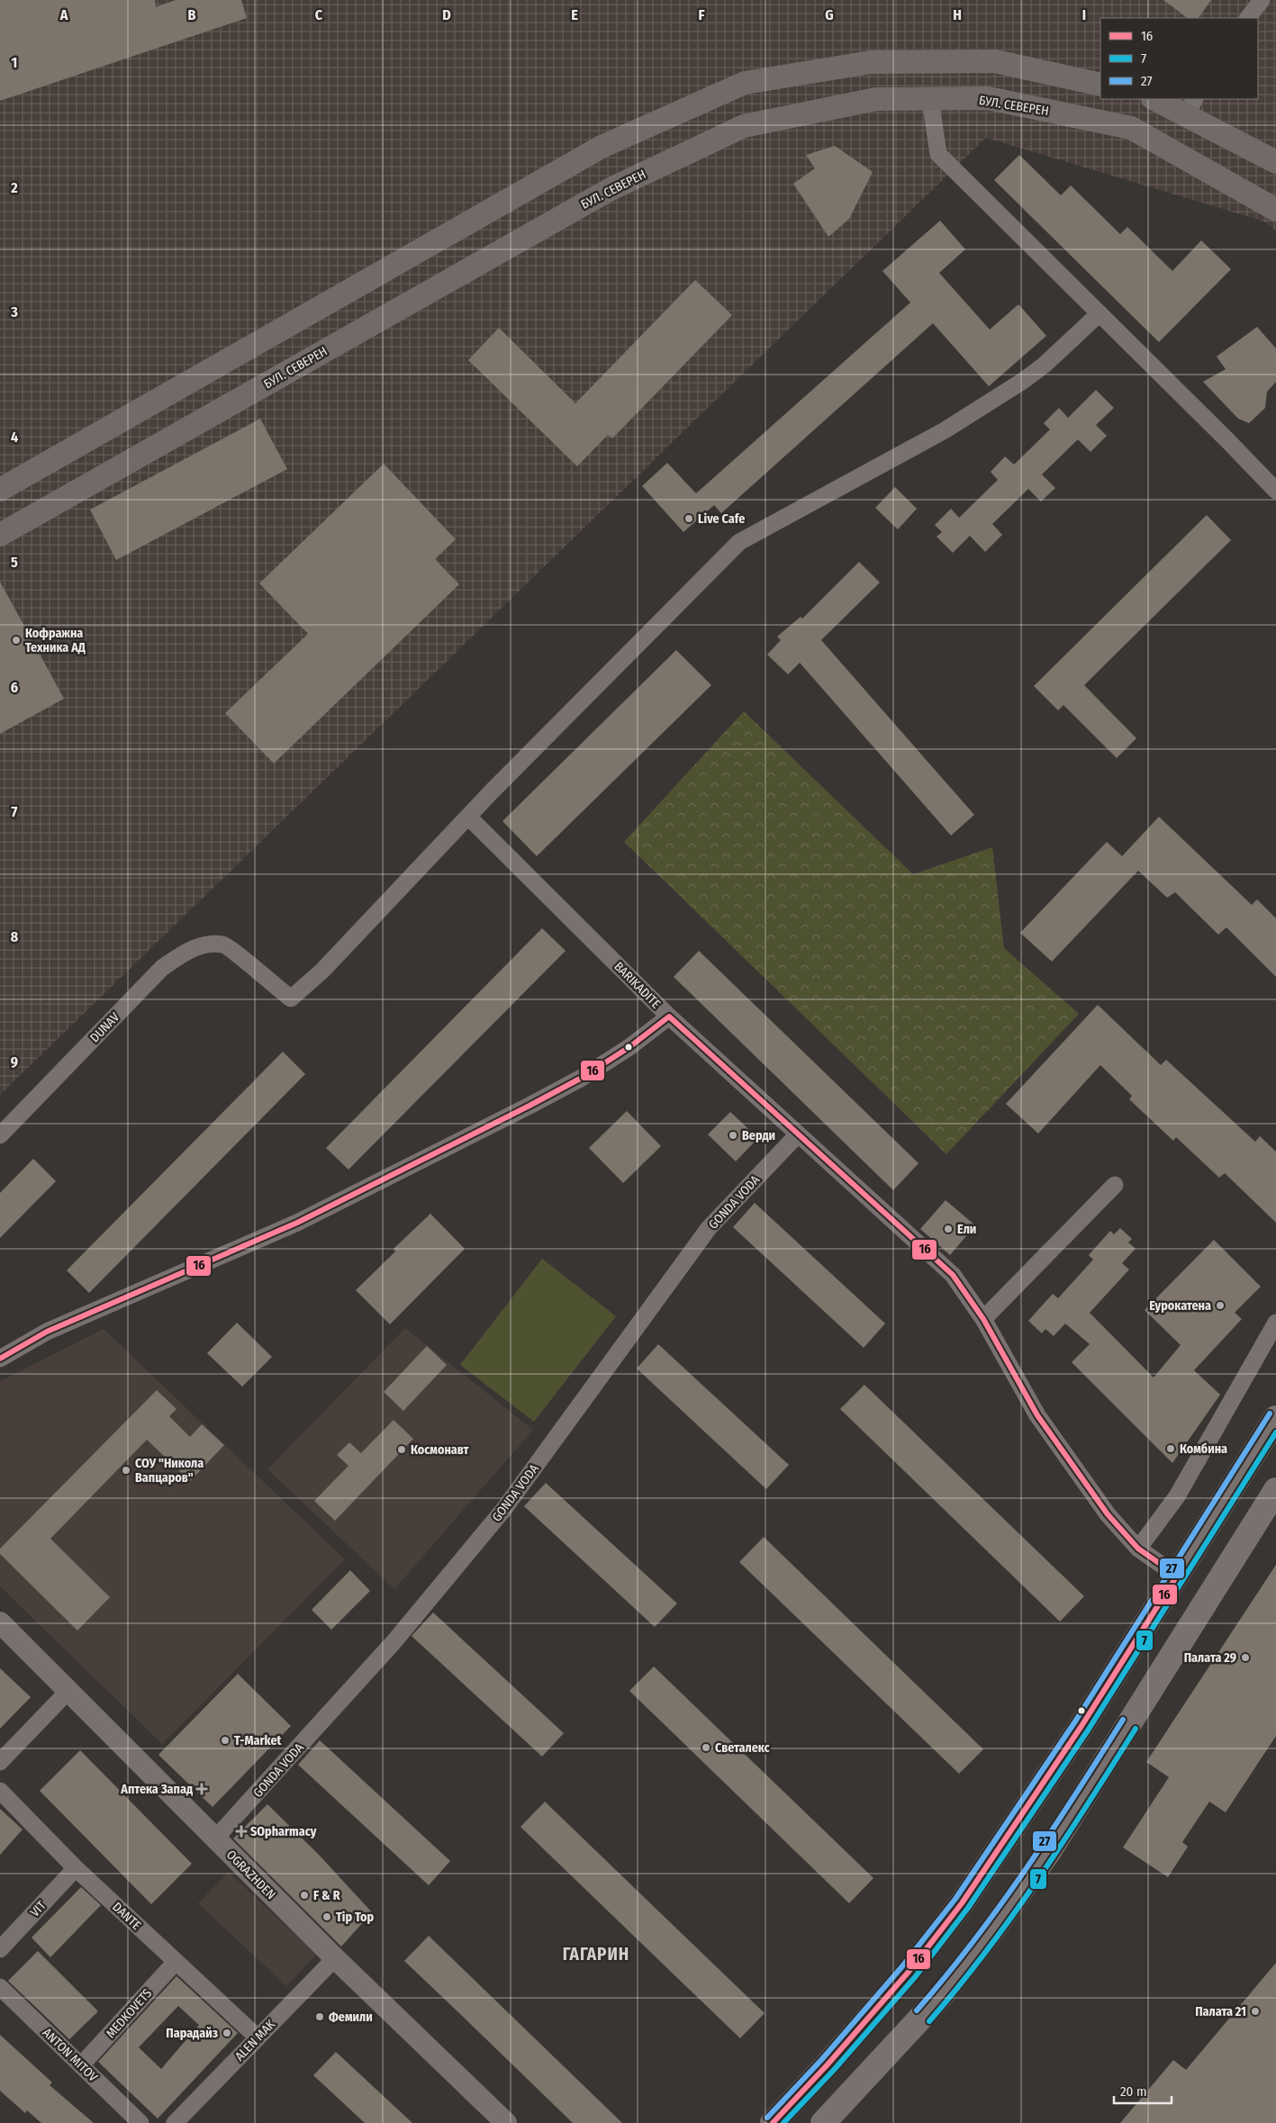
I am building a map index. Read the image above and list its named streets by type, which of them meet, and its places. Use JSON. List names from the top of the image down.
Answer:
{
  "streets": {
    "main road": ["БУЛ. СЕВЕРЕН"],
    "street": [
      "BARIKADITE",
      "DUNAV",
      "GONDA VODA",
      "OGRAZHDEN",
      "VIT",
      "DANTE",
      "MEDKOVETS",
      "ALEN MAK",
      "ANTON MITOV"
    ]
  },
  "crossings": [
    ["BARIKADITE", "DUNAV"],
    ["BARIKADITE", "GONDA VODA"],
    ["GONDA VODA", "OGRAZHDEN"],
    ["OGRAZHDEN", "ALEN MAK"],
    ["VIT", "DANTE"],
    ["DANTE", "MEDKOVETS"],
    ["DANTE", "ALEN MAK"],
    ["MEDKOVETS", "ANTON MITOV"]
  ],
  "districts": ["ГАГАРИН"],
  "places": {
    "other": [
      "Live Cafe",
      "Кофражна Техника АД",
      "Верди",
      "Ели",
      "Еурокатена",
      "Комбина",
      "Космонавт",
      "СОУ \"Никола Вапцаров\"",
      "Палата 29",
      "T-Market",
      "Светалекс",
      "F & R",
      "Tip Top",
      "Палата 21",
      "Фемили",
      "Парадайз"
    ],
    "health": ["Аптека Запад", "SOpharmacy"]
  },
  "lines": ["transit line 16", "transit line 27", "transit line 7"],
  "legend": ["16", "7", "27"],
  "scale_bar": "20 m",
  "grid": {
    "columns": [
      "A",
      "B",
      "C",
      "D",
      "E",
      "F",
      "G",
      "H",
      "I"
    ],
    "rows": [
      "1",
      "2",
      "3",
      "4",
      "5",
      "6",
      "7",
      "8",
      "9"
    ]
  }
}
